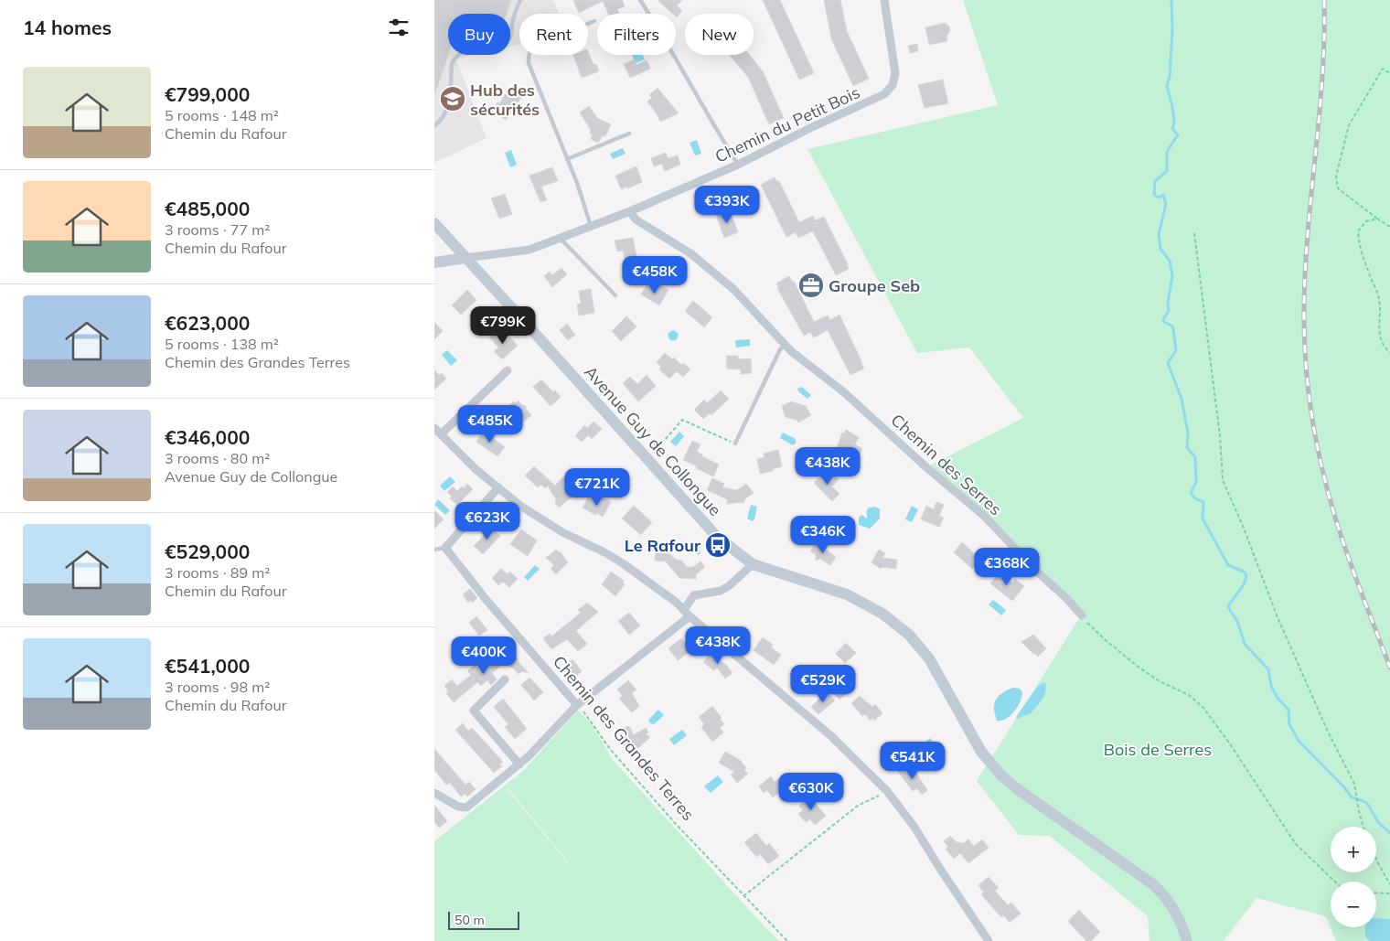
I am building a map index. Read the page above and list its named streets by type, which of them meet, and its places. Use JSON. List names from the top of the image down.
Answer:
{
  "streets": {
    "main road": ["Avenue Guy de Collongue"],
    "street": ["Chemin du Petit Bois", "Chemin des Serres", "Chemin des Grandes Terres"]
  },
  "crossings": [
    ["Chemin du Petit Bois", "Avenue Guy de Collongue"],
    ["Chemin du Petit Bois", "Chemin des Serres"]
  ],
  "parks": ["Bois de Serres"],
  "places": {
    "school or university": ["Hub des sécurités"],
    "office": ["Groupe Seb"],
    "bus stop": ["Le Rafour"]
  },
  "scale_bar": "50 m",
  "page": {
    "heading": "14 homes",
    "chip": [
      "Buy",
      "Rent",
      "Filters",
      "New"
    ],
    "list": [
      {
        "name": "€799,000",
        "note": "5 rooms · 148 m² · Chemin du Rafour"
      },
      {
        "name": "€485,000",
        "note": "3 rooms · 77 m² · Chemin du Rafour"
      },
      {
        "name": "€623,000",
        "note": "5 rooms · 138 m² · Chemin des Grandes Terres"
      },
      {
        "name": "€346,000",
        "note": "3 rooms · 80 m² · Avenue Guy de Collongue"
      },
      {
        "name": "€529,000",
        "note": "3 rooms · 89 m² · Chemin du Rafour"
      },
      {
        "name": "€541,000",
        "note": "3 rooms · 98 m² · Chemin du Rafour"
      }
    ],
    "price": [
      "€393K",
      "€458K",
      "€799K",
      "€485K",
      "€438K",
      "€721K",
      "€623K",
      "€346K",
      "€368K",
      "€438K",
      "€400K",
      "€529K",
      "€541K",
      "€630K"
    ],
    "map_buttons": ["+", "−"],
    "scale": "50 m"
  }
}
